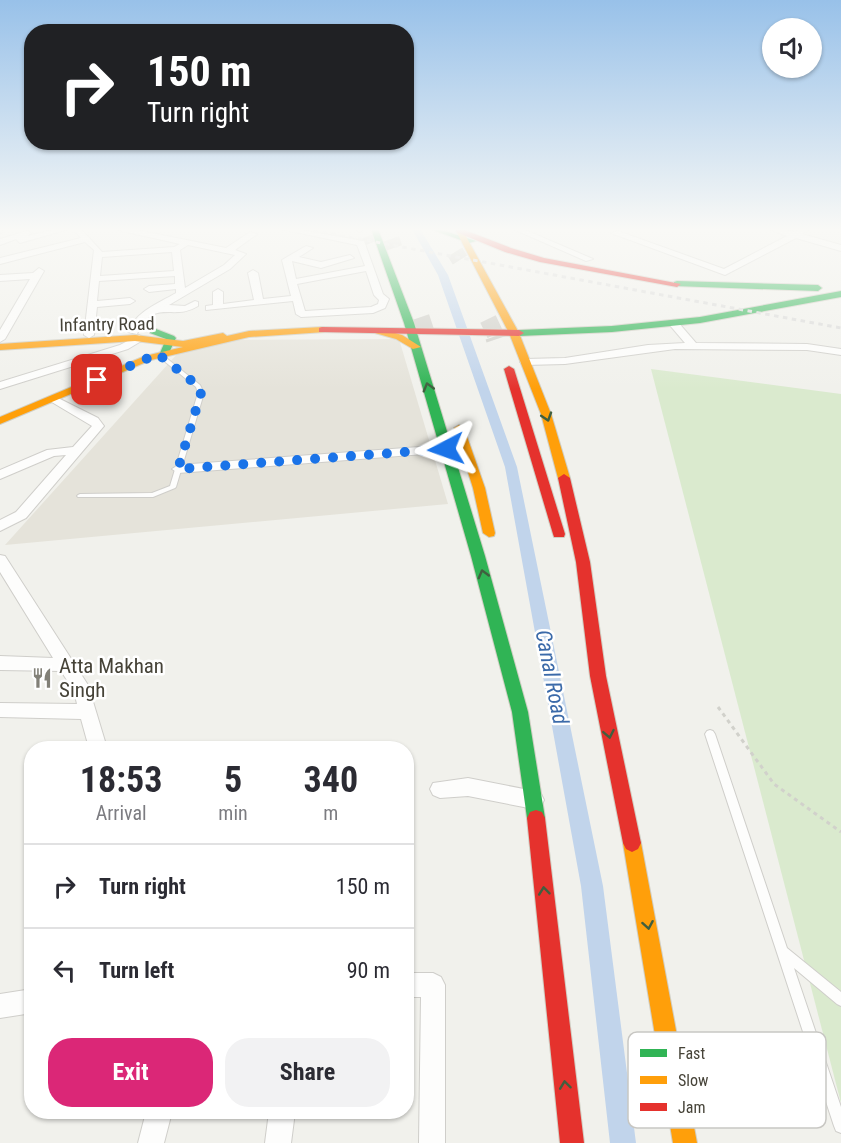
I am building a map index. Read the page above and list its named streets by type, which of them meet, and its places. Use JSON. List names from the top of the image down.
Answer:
{
  "streets": {
    "main road": ["Infantry Road"]
  },
  "water": ["Canal Road"],
  "places": {
    "restaurant": ["Atta Makhan Singh"]
  },
  "legend": ["Fast", "Slow", "Jam"],
  "page": {
    "turn": ["150 m", "Turn right"],
    "eta": [
      "18:53",
      "Arrival",
      "5",
      "min",
      "340",
      "m"
    ],
    "list": [
      {
        "name": "Turn right",
        "value": "150 m"
      },
      {
        "name": "Turn left",
        "value": "90 m"
      }
    ],
    "buttons": ["Exit", "Share"]
  }
}
